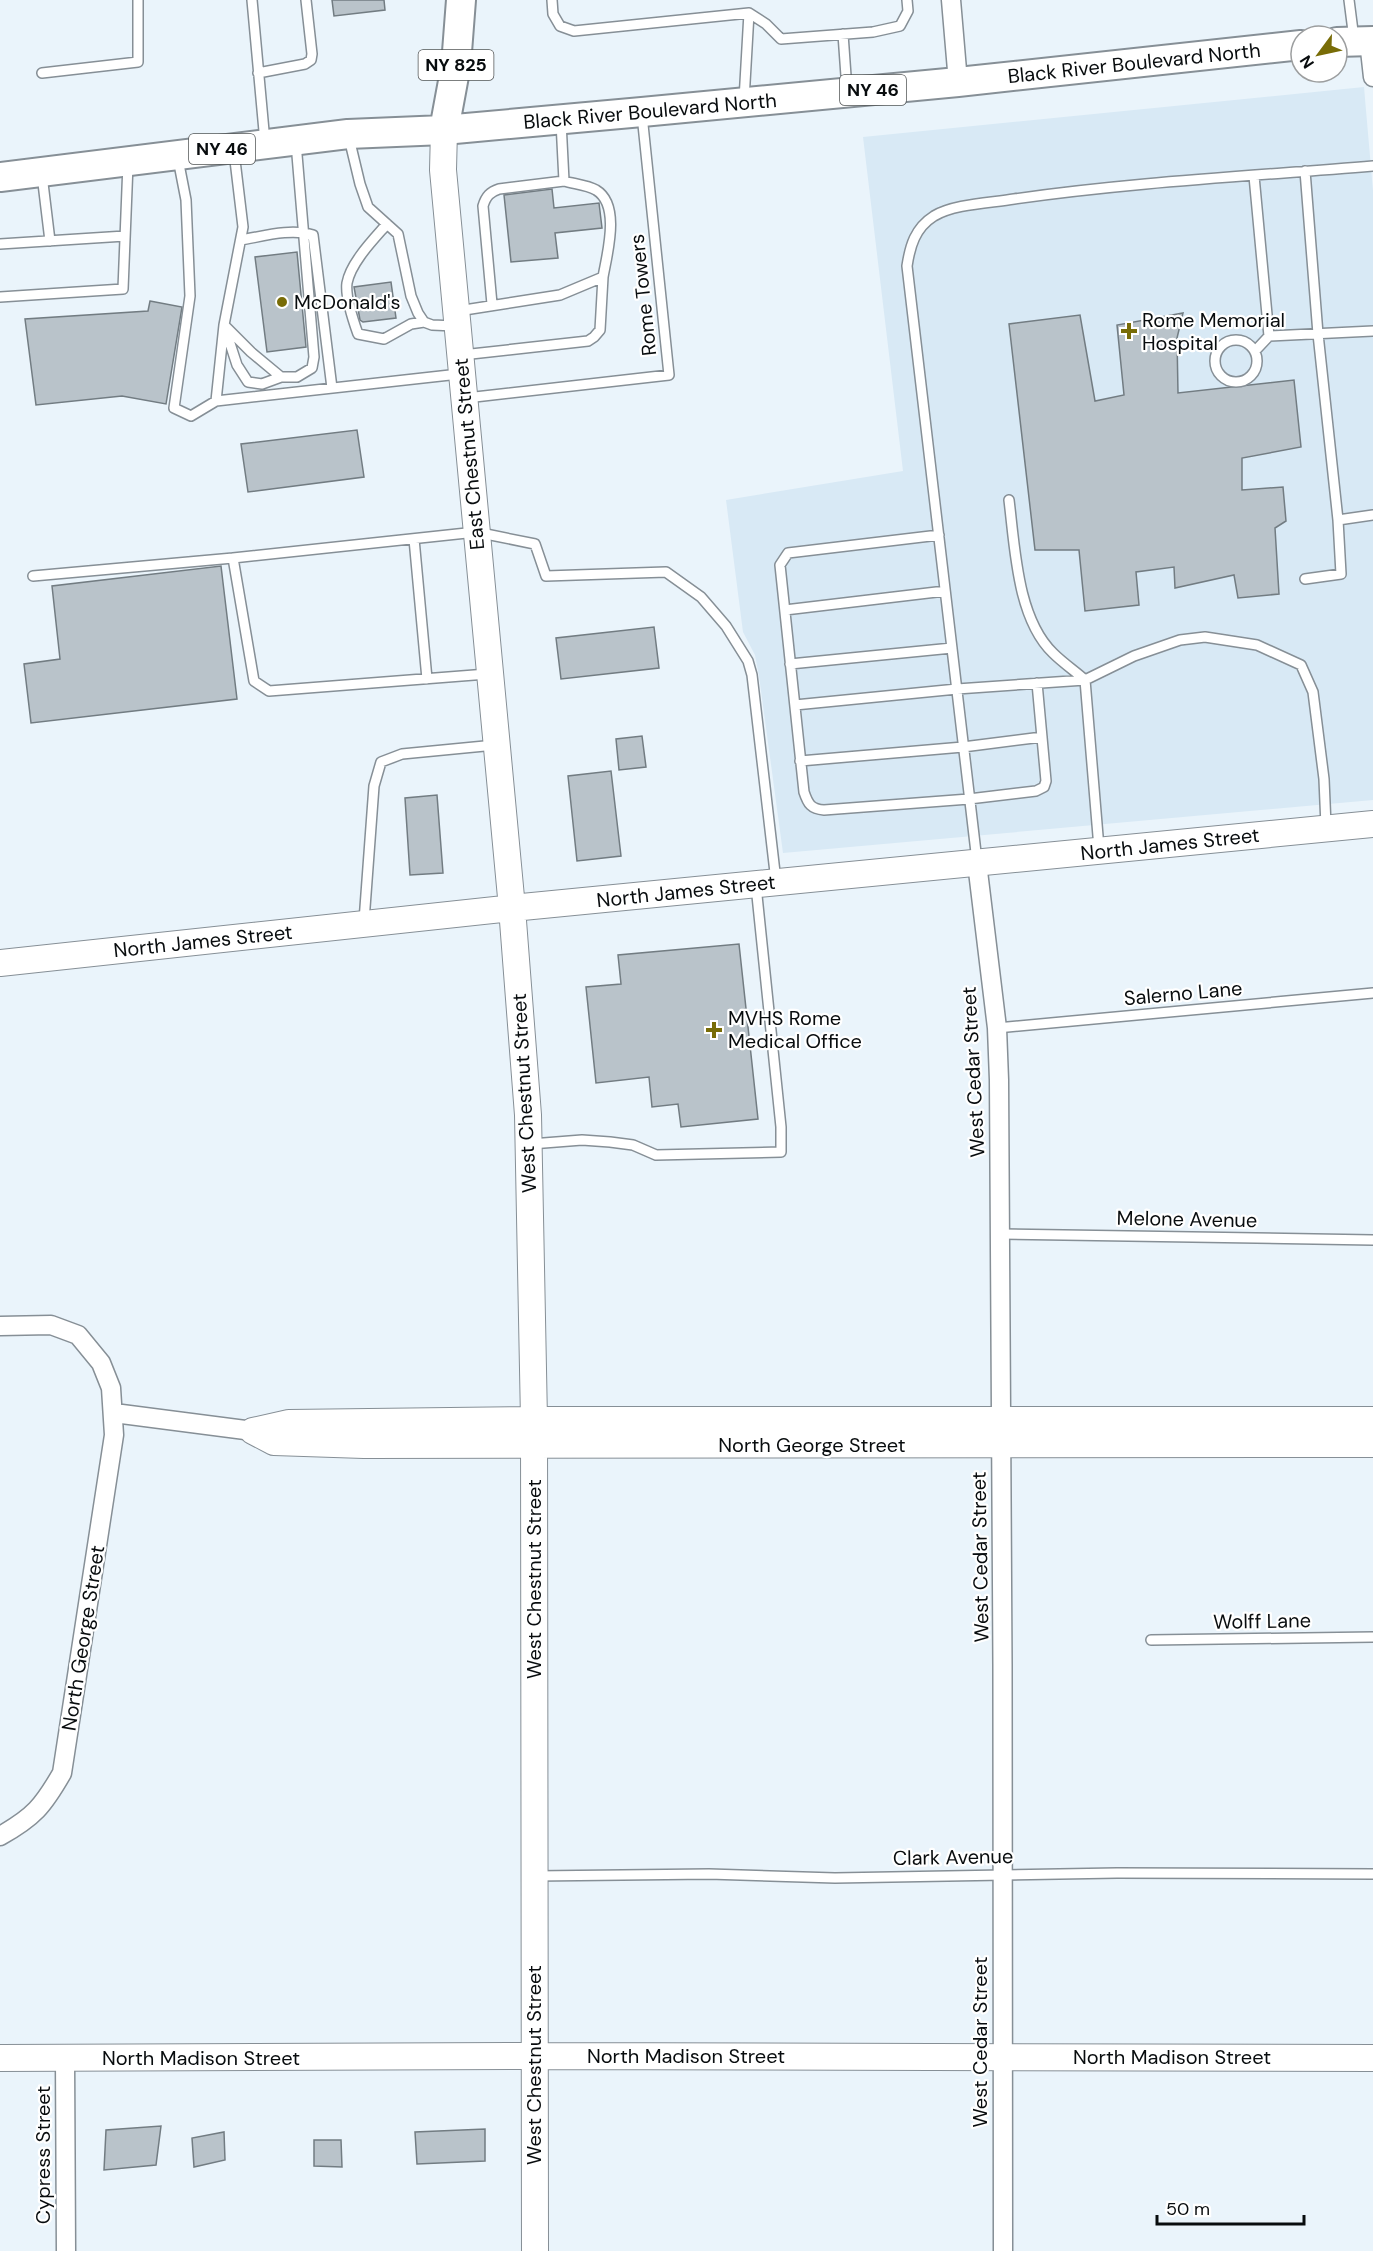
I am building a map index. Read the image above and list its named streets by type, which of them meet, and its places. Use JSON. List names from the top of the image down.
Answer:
{
  "streets": {
    "main road": [
      "Black River Boulevard North",
      "NY 825",
      "NY 46",
      "East Chestnut Street"
    ],
    "street": [
      "North James Street",
      "West Cedar Street",
      "West Chestnut Street",
      "North George Street",
      "North Madison Street",
      "Cypress Street"
    ],
    "lane": [
      "Rome Towers",
      "Salerno Lane",
      "Melone Avenue",
      "Wolff Lane",
      "Clark Avenue"
    ]
  },
  "crossings": [
    ["Black River Boulevard North", "Rome Towers"],
    ["Black River Boulevard North", "East Chestnut Street"],
    ["Rome Towers", "East Chestnut Street"],
    ["East Chestnut Street", "North James Street"],
    ["East Chestnut Street", "West Chestnut Street"],
    ["North James Street", "West Cedar Street"],
    ["North James Street", "West Chestnut Street"],
    ["Salerno Lane", "West Cedar Street"],
    ["West Cedar Street", "Melone Avenue"],
    ["West Cedar Street", "North George Street"],
    ["West Cedar Street", "Clark Avenue"],
    ["West Cedar Street", "North Madison Street"],
    ["West Chestnut Street", "North George Street"],
    ["West Chestnut Street", "Clark Avenue"],
    ["West Chestnut Street", "North Madison Street"],
    ["North Madison Street", "Cypress Street"]
  ],
  "places": {
    "other": ["McDonald's"],
    "health": ["Rome Memorial Hospital", "MVHS Rome Medical Office"]
  },
  "scale_bar": "50 m",
  "north": "bottom left"
}
